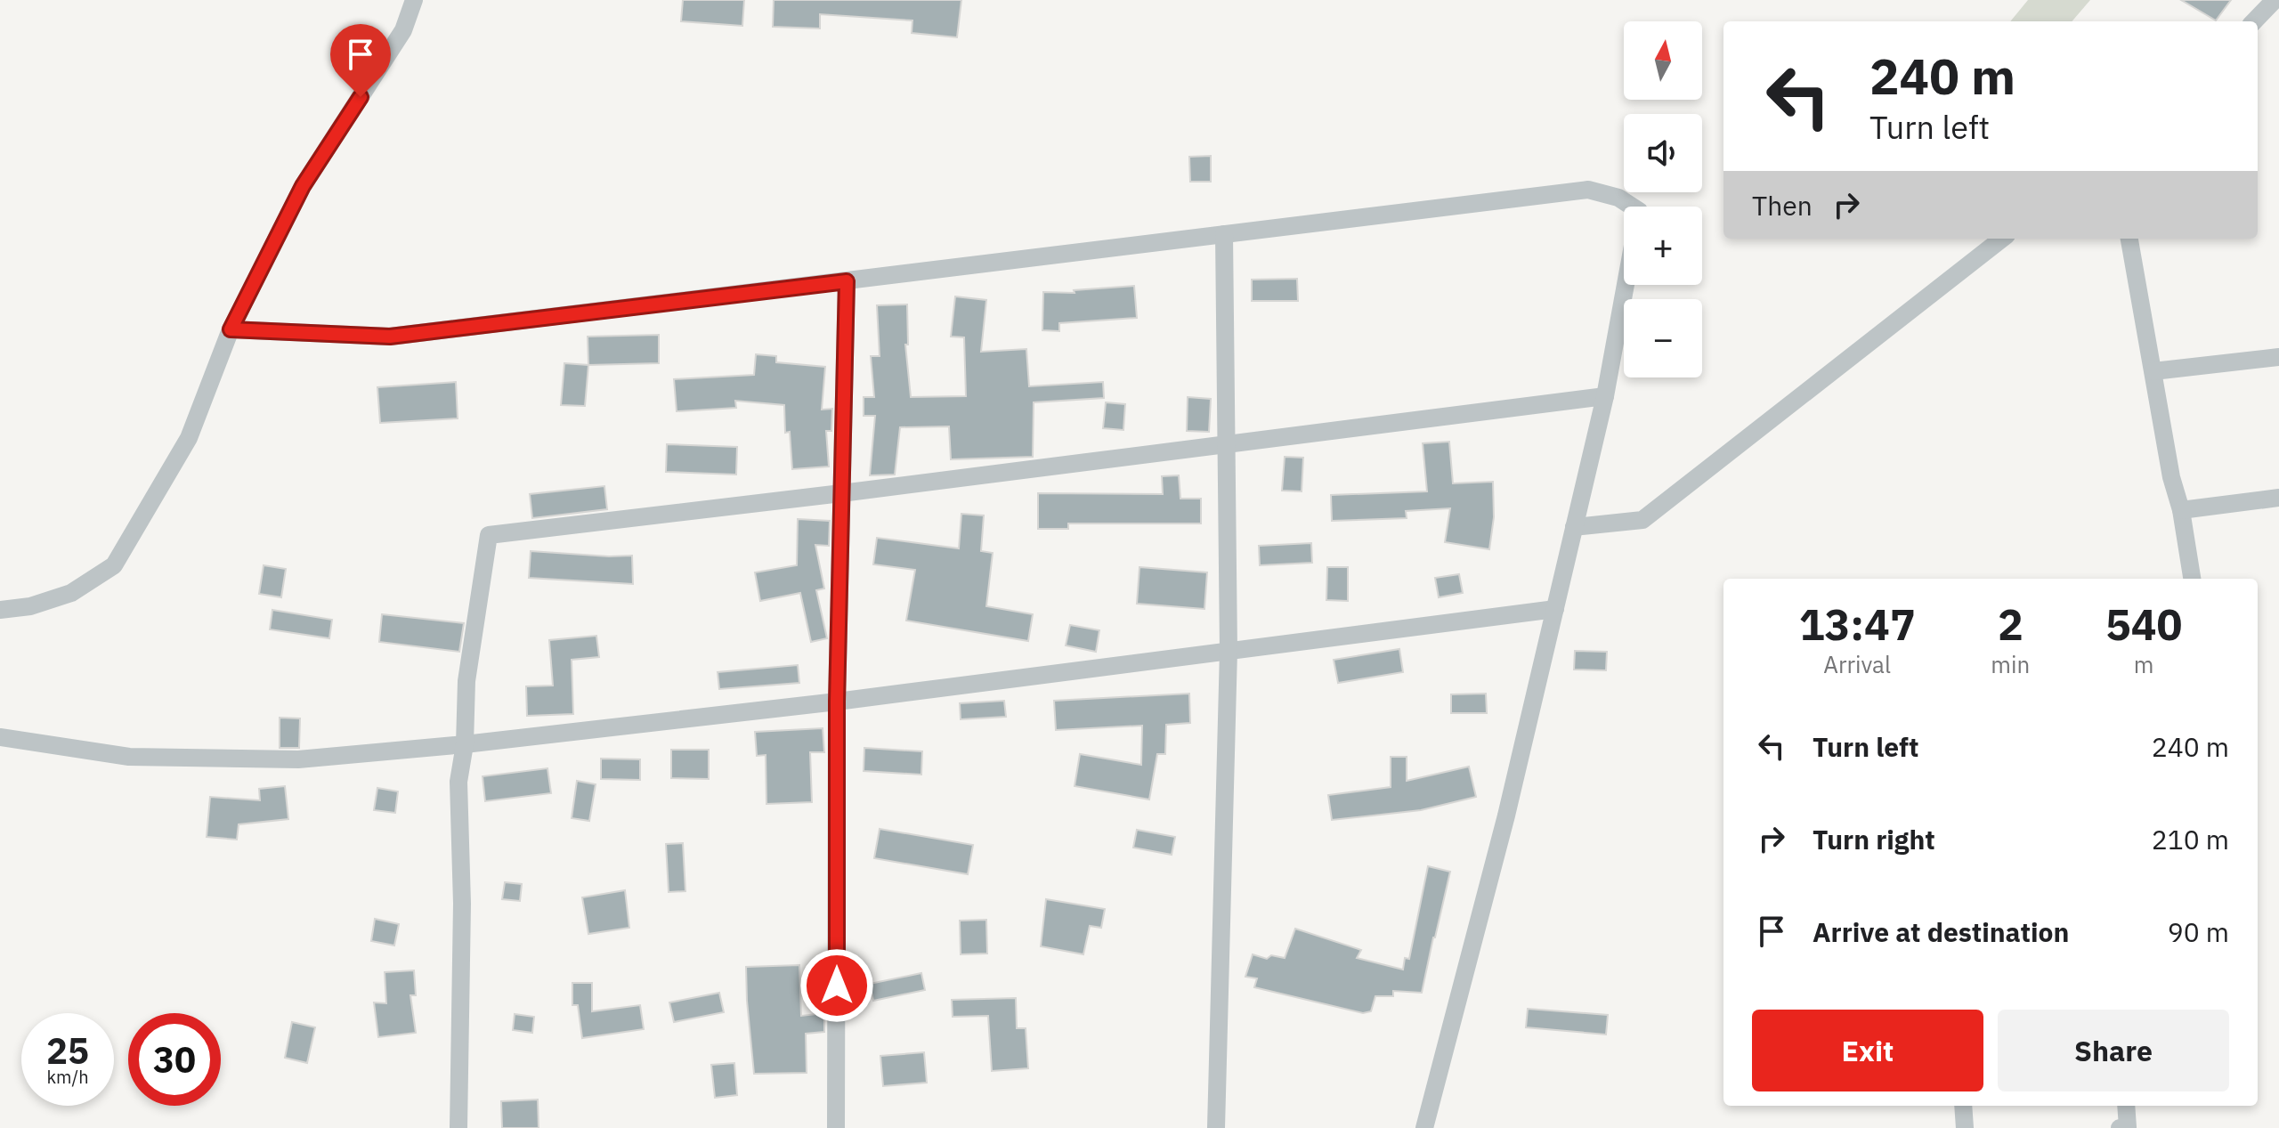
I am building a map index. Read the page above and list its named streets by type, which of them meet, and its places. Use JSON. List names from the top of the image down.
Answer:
{
  "north": "top",
  "page": {
    "map_buttons": ["+", "−"],
    "turn": ["240 m", "Turn left"],
    "then": "Then",
    "eta": [
      "13:47",
      "Arrival",
      "2",
      "min",
      "540",
      "m"
    ],
    "list": [
      {
        "name": "Turn left",
        "value": "240 m"
      },
      {
        "name": "Turn right",
        "value": "210 m"
      },
      {
        "name": "Arrive at destination",
        "value": "90 m"
      }
    ],
    "buttons": ["Exit", "Share"],
    "speed": "25 km/h",
    "limit": "30"
  }
}
